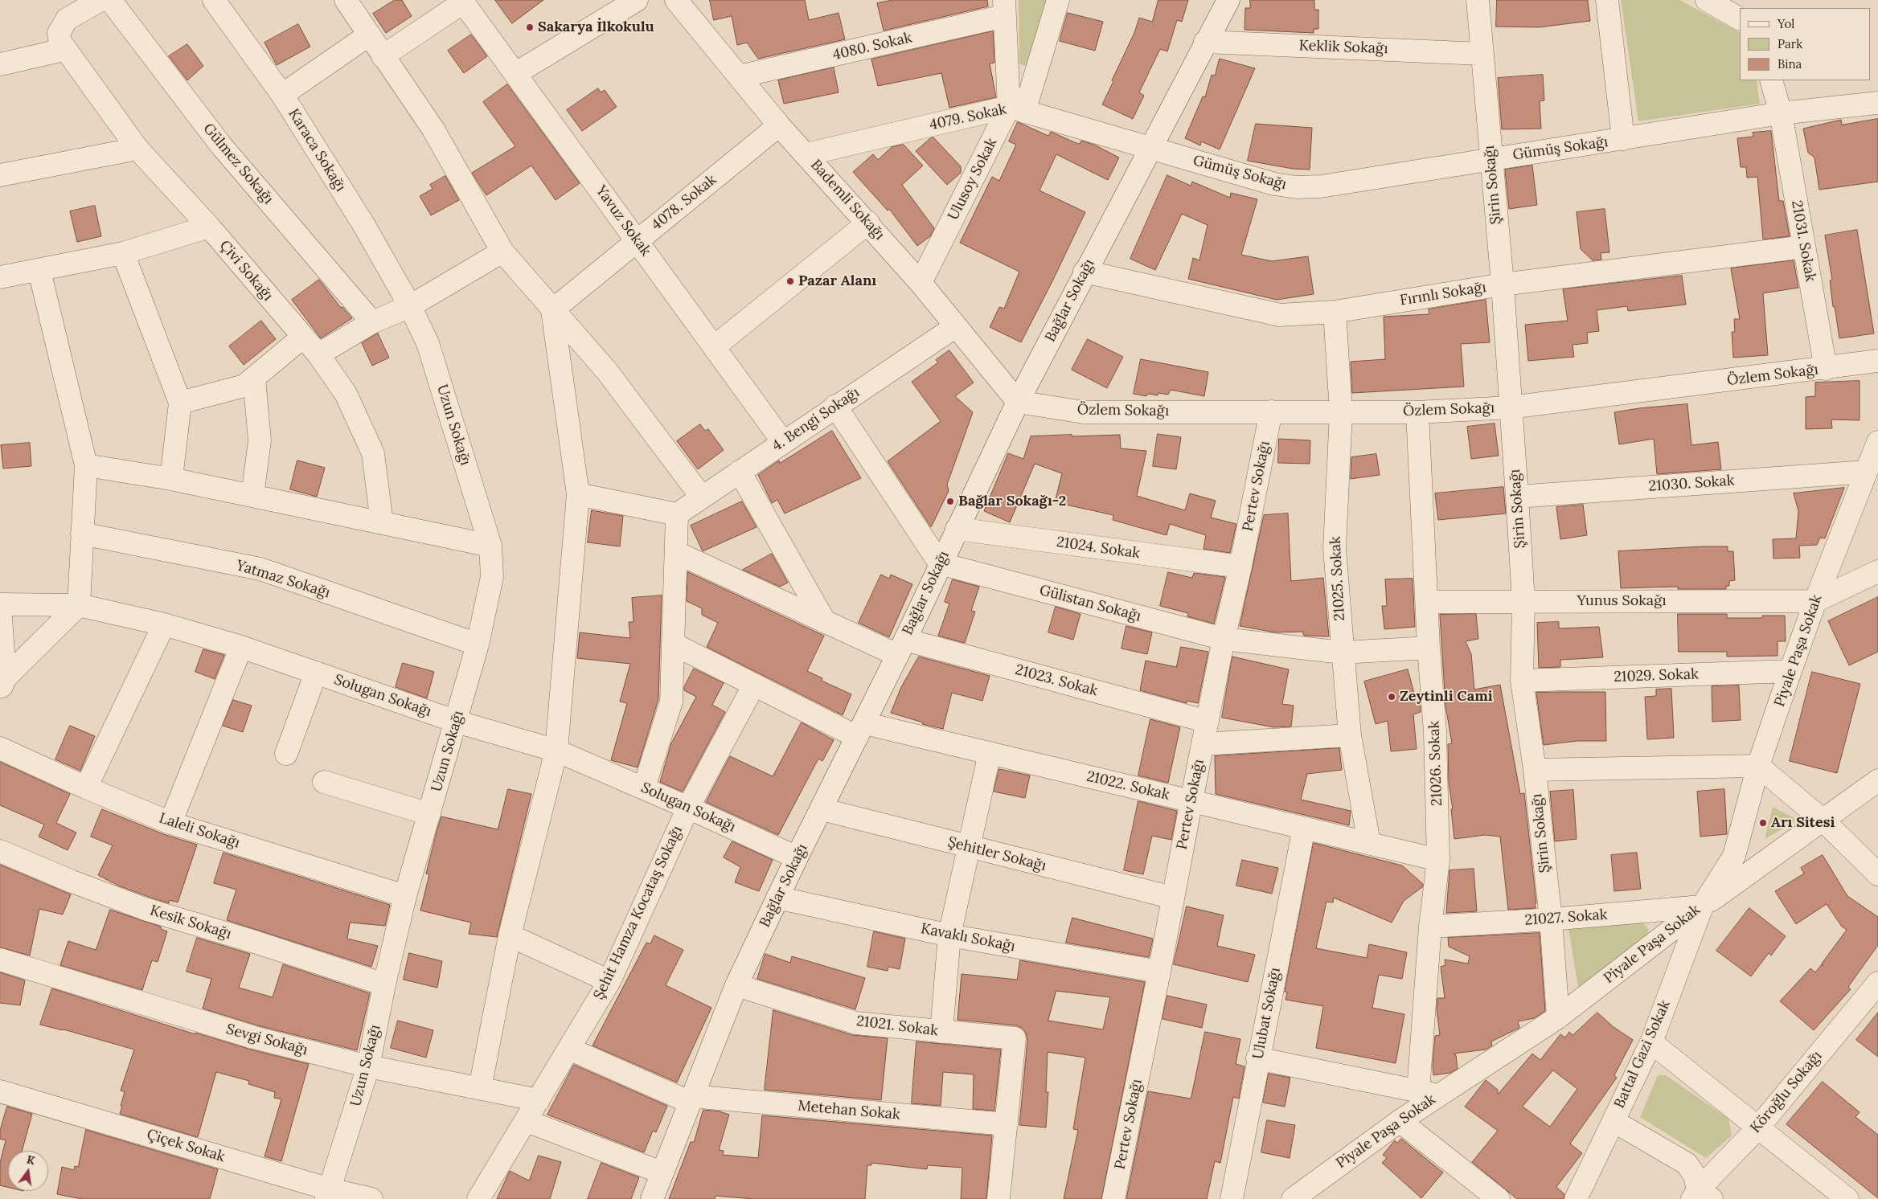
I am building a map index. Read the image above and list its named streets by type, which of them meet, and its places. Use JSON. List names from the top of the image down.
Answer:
{
  "streets": {
    "street": [
      "4080. Sokak",
      "Keklik Sokağı",
      "4079. Sokak",
      "Gümüş Sokağı",
      "Karaca Sokağı",
      "Gülmez Sokağı",
      "Ulusoy Sokak",
      "Şirin Sokağı",
      "Bademli Sokağı",
      "4078. Sokak",
      "Yavuz Sokak",
      "21031. Sokak",
      "Çivi Sokağı",
      "Fırınlı Sokağı",
      "Bağlar Sokağı",
      "Özlem Sokağı",
      "4. Bengi Sokağı",
      "Uzun Sokağı",
      "21030. Sokak",
      "Pertev Sokağı",
      "21024. Sokak",
      "21025. Sokak",
      "Yatmaz Sokağı",
      "Yunus Sokağı",
      "Gülistan Sokağı",
      "Piyale Paşa Sokak",
      "21029. Sokak",
      "21023. Sokak",
      "Solugan Sokağı",
      "21026. Sokak",
      "21022. Sokak",
      "Laleli Sokağı",
      "Şehitler Sokağı",
      "Şehit Hamza Kocataş Sokağı",
      "21027. Sokak",
      "Kesik Sokağı",
      "Kavaklı Sokağı",
      "Ulubat Sokağı",
      "21021. Sokak",
      "Sevgi Sokağı",
      "Battal Gazi Sokak",
      "Köroğlu Sokağı",
      "Metehan Sokak",
      "Çiçek Sokak"
    ]
  },
  "crossings": [
    ["4080. Sokak", "Ulusoy Sokak"],
    ["4080. Sokak", "Bademli Sokağı"],
    ["Keklik Sokağı", "Şirin Sokağı"],
    ["Keklik Sokağı", "Bağlar Sokağı"],
    ["4079. Sokak", "Gümüş Sokağı"],
    ["4079. Sokak", "Ulusoy Sokak"],
    ["4079. Sokak", "Bademli Sokağı"],
    ["4079. Sokak", "Bağlar Sokağı"],
    ["Gümüş Sokağı", "Şirin Sokağı"],
    ["Gümüş Sokağı", "21031. Sokak"],
    ["Gümüş Sokağı", "Bağlar Sokağı"],
    ["Karaca Sokağı", "Uzun Sokağı"],
    ["Ulusoy Sokak", "Bademli Sokağı"],
    ["Şirin Sokağı", "Fırınlı Sokağı"],
    ["Şirin Sokağı", "Özlem Sokağı"],
    ["Şirin Sokağı", "21030. Sokak"],
    ["Şirin Sokağı", "Yunus Sokağı"],
    ["Şirin Sokağı", "Piyale Paşa Sokak"],
    ["Şirin Sokağı", "21029. Sokak"],
    ["Şirin Sokağı", "21027. Sokak"],
    ["Bademli Sokağı", "4078. Sokak"],
    ["Bademli Sokağı", "Bağlar Sokağı"],
    ["Bademli Sokağı", "Özlem Sokağı"],
    ["Bademli Sokağı", "4. Bengi Sokağı"],
    ["4078. Sokak", "Yavuz Sokak"],
    ["Yavuz Sokak", "4. Bengi Sokağı"],
    ["21031. Sokak", "Fırınlı Sokağı"],
    ["21031. Sokak", "Özlem Sokağı"],
    ["Fırınlı Sokağı", "Bağlar Sokağı"],
    ["Fırınlı Sokağı", "21025. Sokak"],
    ["Bağlar Sokağı", "Özlem Sokağı"],
    ["Bağlar Sokağı", "21024. Sokak"],
    ["Bağlar Sokağı", "Gülistan Sokağı"],
    ["Bağlar Sokağı", "21023. Sokak"],
    ["Bağlar Sokağı", "Solugan Sokağı"],
    ["Bağlar Sokağı", "21022. Sokak"],
    ["Bağlar Sokağı", "Şehitler Sokağı"],
    ["Bağlar Sokağı", "Kavaklı Sokağı"],
    ["Bağlar Sokağı", "21021. Sokak"],
    ["Bağlar Sokağı", "Metehan Sokak"],
    ["Özlem Sokağı", "Pertev Sokağı"],
    ["Özlem Sokağı", "21025. Sokak"],
    ["Özlem Sokağı", "21026. Sokak"],
    ["Uzun Sokağı", "Yatmaz Sokağı"],
    ["Uzun Sokağı", "Solugan Sokağı"],
    ["Uzun Sokağı", "Laleli Sokağı"],
    ["Uzun Sokağı", "Kesik Sokağı"],
    ["Uzun Sokağı", "Sevgi Sokağı"],
    ["Uzun Sokağı", "Çiçek Sokak"],
    ["21030. Sokak", "Piyale Paşa Sokak"],
    ["Pertev Sokağı", "21024. Sokak"],
    ["Pertev Sokağı", "Gülistan Sokağı"],
    ["Pertev Sokağı", "21023. Sokak"],
    ["Pertev Sokağı", "21022. Sokak"],
    ["Pertev Sokağı", "Şehitler Sokağı"],
    ["Pertev Sokağı", "Kavaklı Sokağı"],
    ["21025. Sokak", "Gülistan Sokağı"],
    ["21025. Sokak", "21022. Sokak"],
    ["Yunus Sokağı", "Piyale Paşa Sokak"],
    ["Yunus Sokağı", "21026. Sokak"],
    ["Gülistan Sokağı", "21026. Sokak"],
    ["Piyale Paşa Sokak", "21029. Sokak"],
    ["Piyale Paşa Sokak", "21026. Sokak"],
    ["Piyale Paşa Sokak", "21027. Sokak"],
    ["Piyale Paşa Sokak", "Battal Gazi Sokak"],
    ["Solugan Sokağı", "Şehit Hamza Kocataş Sokağı"],
    ["21026. Sokak", "21022. Sokak"],
    ["21026. Sokak", "21027. Sokak"],
    ["21022. Sokak", "Şehit Hamza Kocataş Sokağı"],
    ["21022. Sokak", "Ulubat Sokağı"],
    ["Şehit Hamza Kocataş Sokağı", "Sevgi Sokağı"],
    ["Şehit Hamza Kocataş Sokağı", "Metehan Sokak"],
    ["21027. Sokak", "Battal Gazi Sokak"],
    ["21021. Sokak", "Metehan Sokak"]
  ],
  "places": [
    "Sakarya İlkokulu",
    "Pazar Alanı",
    "Bağlar Sokağı-2",
    "Zeytinli Cami",
    "Arı Sitesi"
  ],
  "legend": ["Yol", "Park", "Bina"],
  "north": "top"
}
